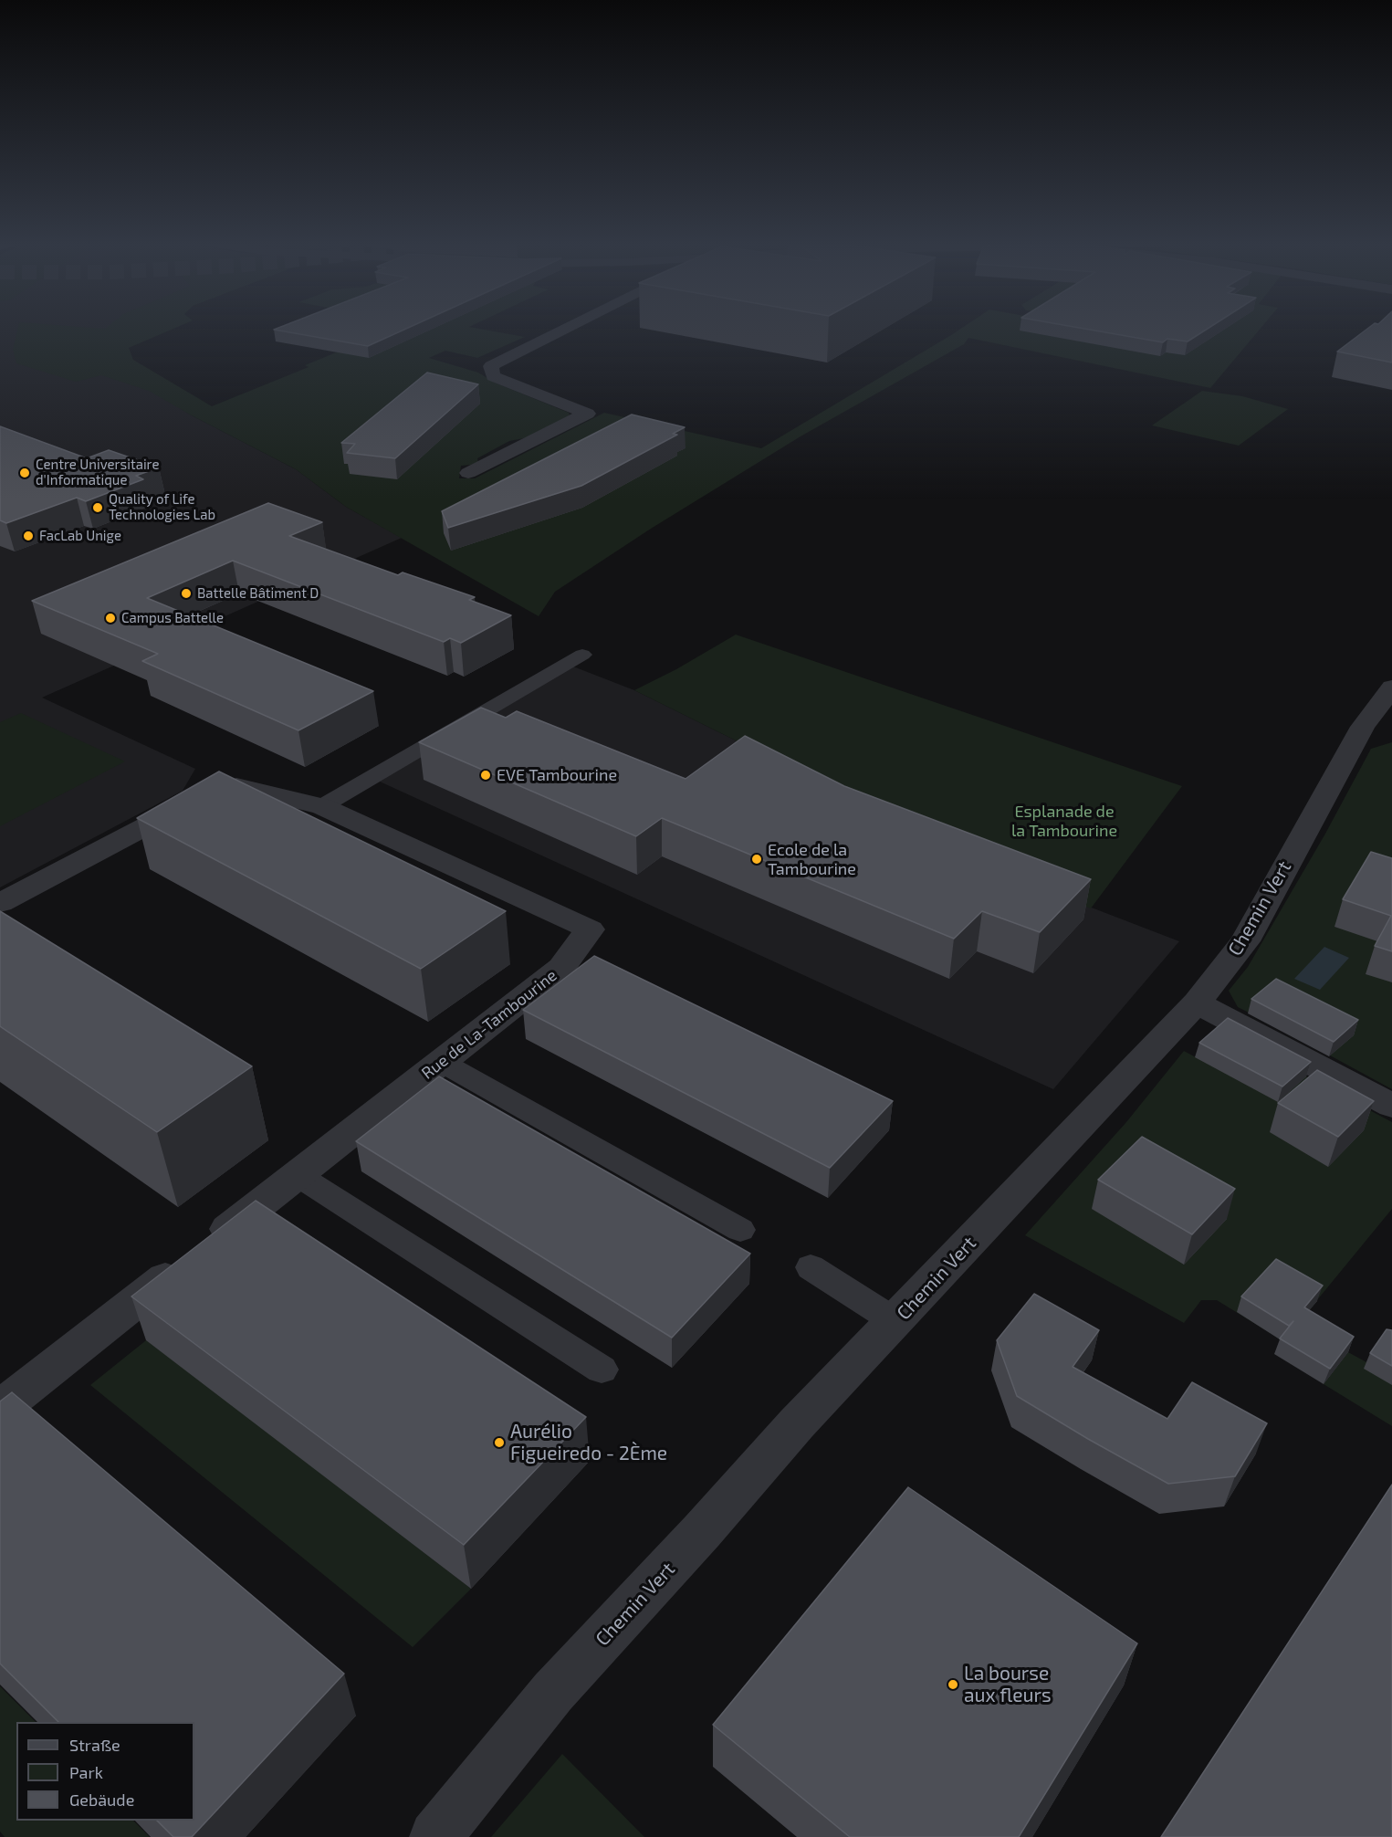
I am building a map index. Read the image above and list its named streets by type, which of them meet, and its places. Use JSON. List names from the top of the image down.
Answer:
{
  "streets": {
    "street": ["Chemin Vert", "Rue de La-Tambourine"]
  },
  "parks": ["Esplanade de la Tambourine"],
  "places": [
    "Centre Universitaire d'Informatique",
    "Quality of Life Technologies Lab",
    "FacLab Unige",
    "Battelle Bâtiment D",
    "Campus Battelle",
    "EVE Tambourine",
    "Ecole de la Tambourine",
    "Aurélio Figueiredo - 2Ème",
    "La bourse aux fleurs"
  ],
  "legend": ["Straße", "Park", "Gebäude"]
}
